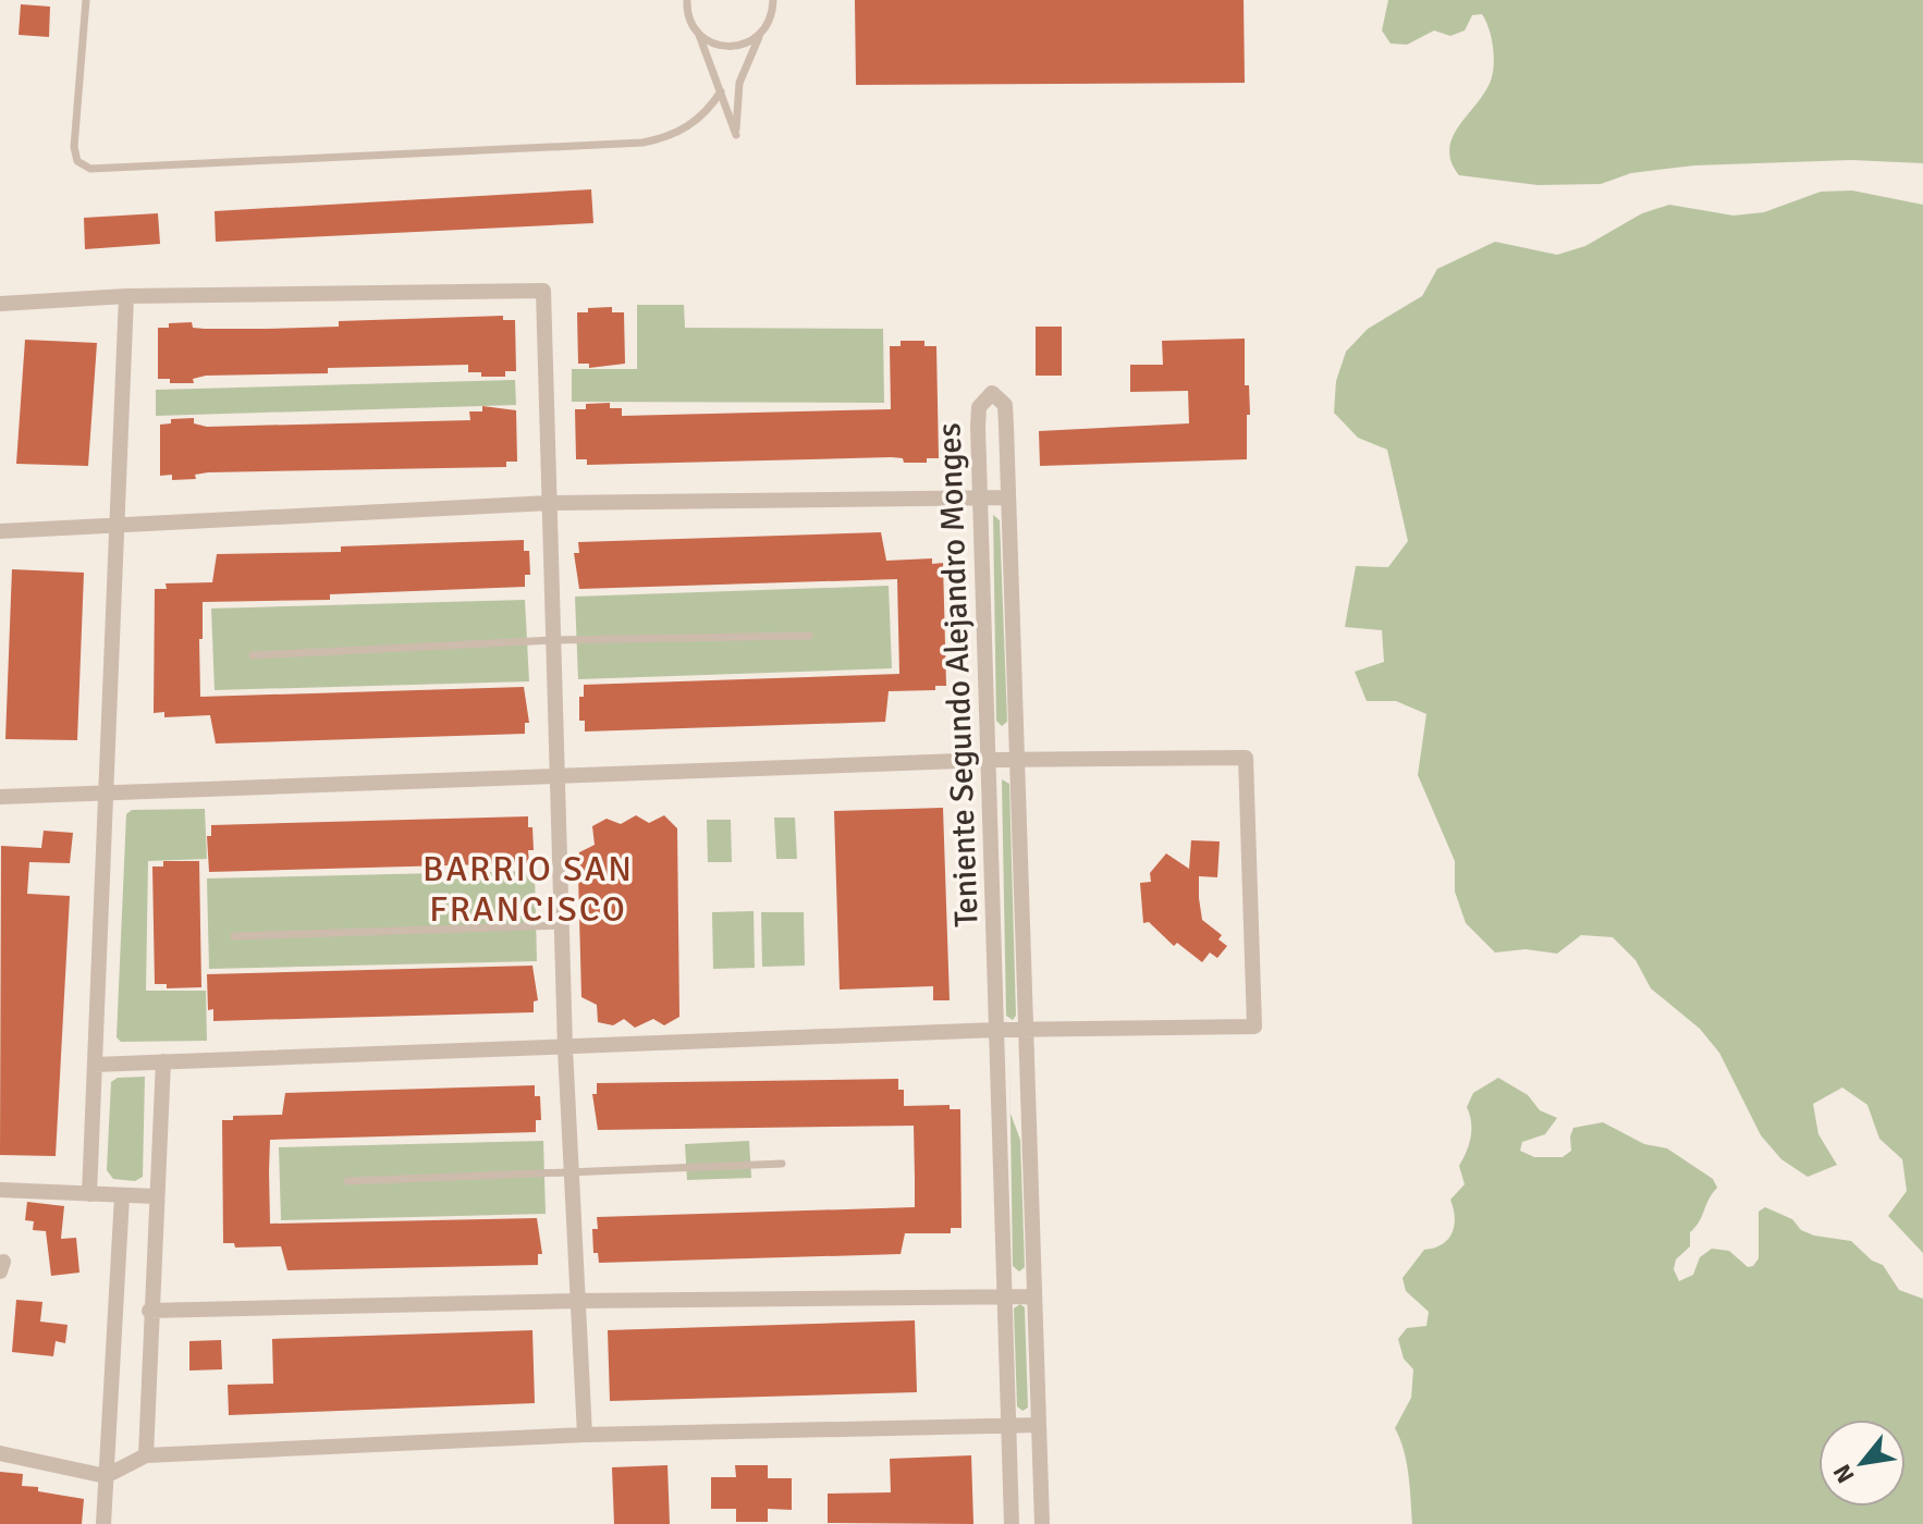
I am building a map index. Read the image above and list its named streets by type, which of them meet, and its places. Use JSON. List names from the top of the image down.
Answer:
{
  "streets": {
    "street": ["Teniente Segundo Alejandro Monges"]
  },
  "districts": ["BARRIO SAN FRANCISCO"],
  "north": "bottom left"
}
